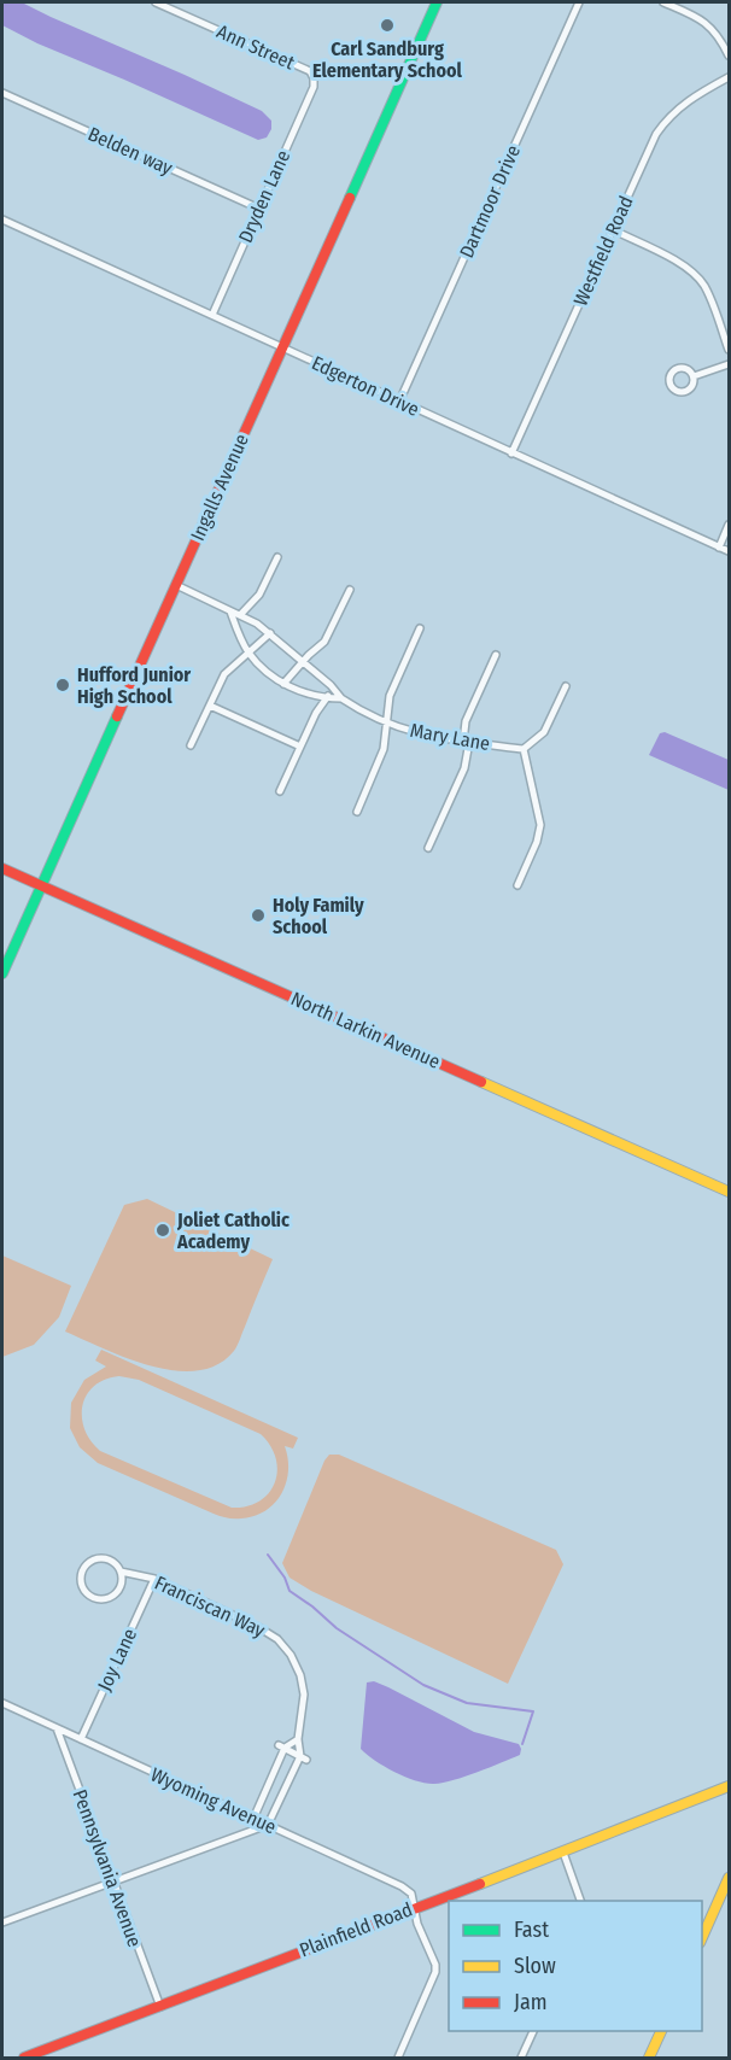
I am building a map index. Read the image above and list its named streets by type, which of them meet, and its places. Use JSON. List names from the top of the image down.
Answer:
{
  "streets": {
    "main road": ["Ingalls Avenue", "North Larkin Avenue", "Plainfield Road"],
    "street": [
      "Ann Street",
      "Belden way",
      "Dryden Lane",
      "Dartmoor Drive",
      "Westfield Road",
      "Edgerton Drive",
      "Mary Lane",
      "Franciscan Way",
      "Joy Lane",
      "Wyoming Avenue",
      "Pennsylvania Avenue"
    ]
  },
  "crossings": [
    ["Ann Street", "Dryden Lane"],
    ["Belden way", "Dryden Lane"],
    ["Dryden Lane", "Edgerton Drive"],
    ["Dartmoor Drive", "Edgerton Drive"],
    ["Westfield Road", "Edgerton Drive"],
    ["Edgerton Drive", "Ingalls Avenue"],
    ["Ingalls Avenue", "Mary Lane"],
    ["Ingalls Avenue", "North Larkin Avenue"],
    ["Franciscan Way", "Joy Lane"],
    ["Joy Lane", "Wyoming Avenue"],
    ["Wyoming Avenue", "Pennsylvania Avenue"],
    ["Wyoming Avenue", "Plainfield Road"],
    ["Pennsylvania Avenue", "Plainfield Road"]
  ],
  "places": [
    "Carl Sandburg Elementary School",
    "Hufford Junior High School",
    "Holy Family School",
    "Joliet Catholic Academy"
  ],
  "legend": ["Fast", "Slow", "Jam"]
}
